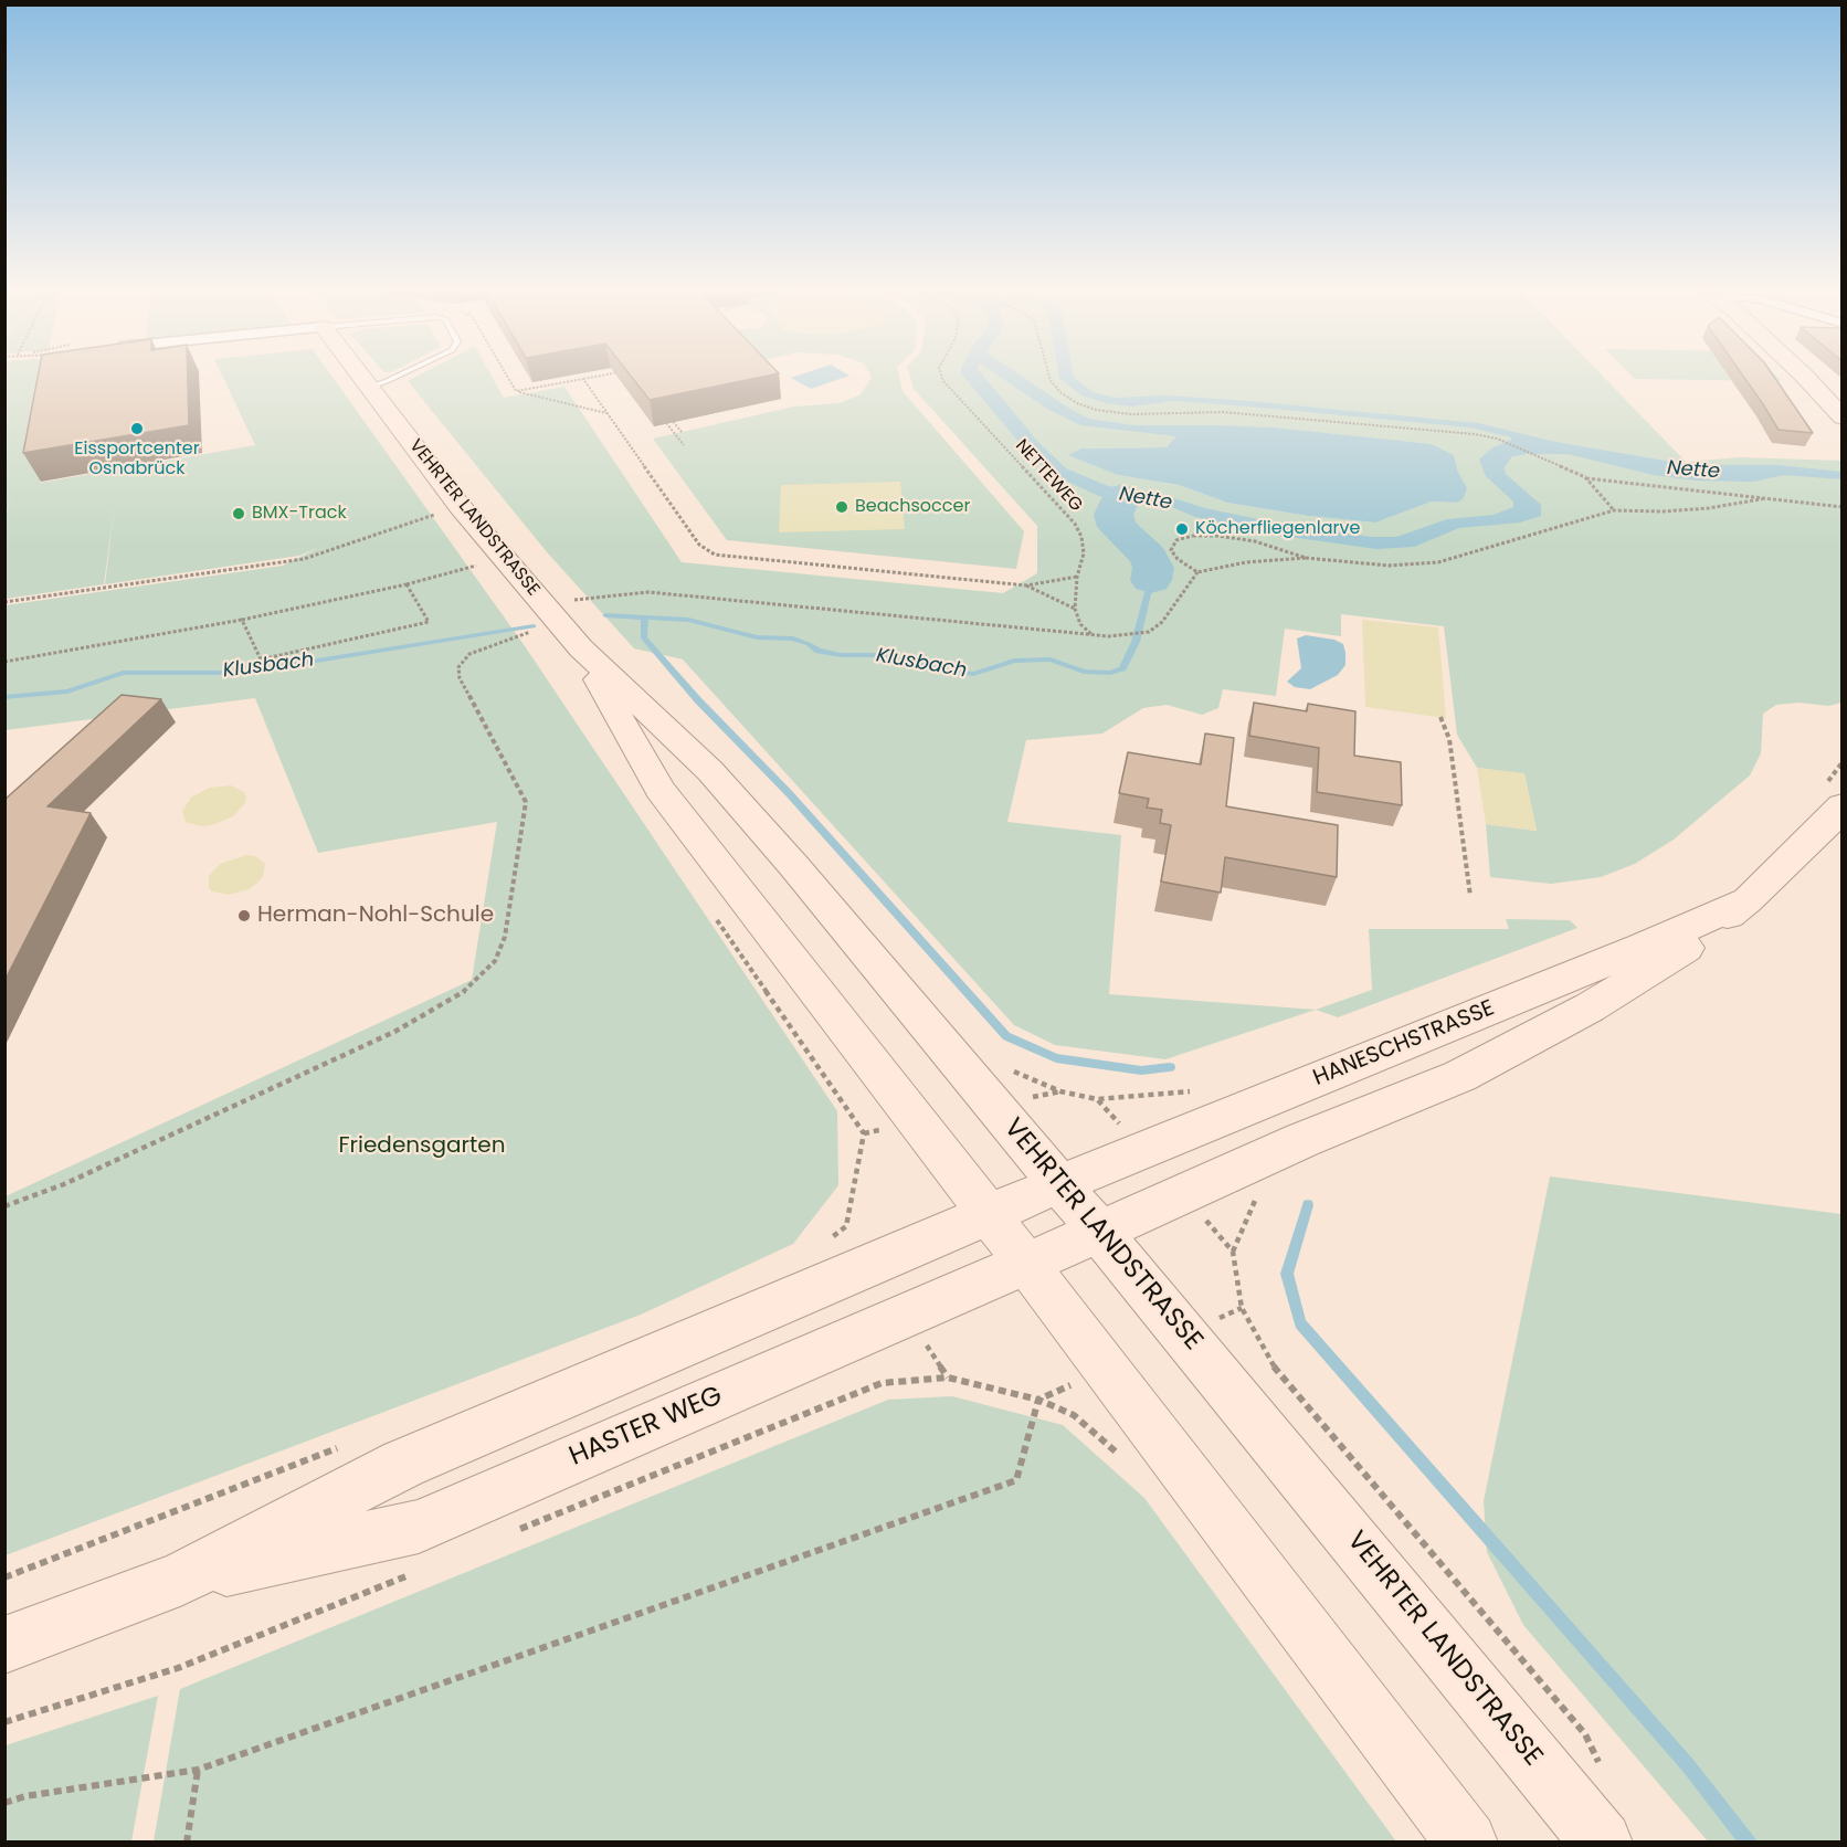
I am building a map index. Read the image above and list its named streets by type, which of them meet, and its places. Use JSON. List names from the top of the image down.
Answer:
{
  "streets": {
    "main road": ["VEHRTER LANDSTRASSE", "HANESCHSTRASSE", "HASTER WEG"],
    "path": ["NETTEWEG"]
  },
  "crossings": [
    ["VEHRTER LANDSTRASSE", "HANESCHSTRASSE"],
    ["VEHRTER LANDSTRASSE", "HASTER WEG"],
    ["HANESCHSTRASSE", "HASTER WEG"]
  ],
  "water": ["Nette", "Klusbach"],
  "parks": ["Friedensgarten"],
  "places": [
    "Eissportcenter Osnabrück",
    "Beachsoccer",
    "BMX-Track",
    "Köcherfliegenlarve",
    "Herman-Nohl-Schule"
  ]
}
